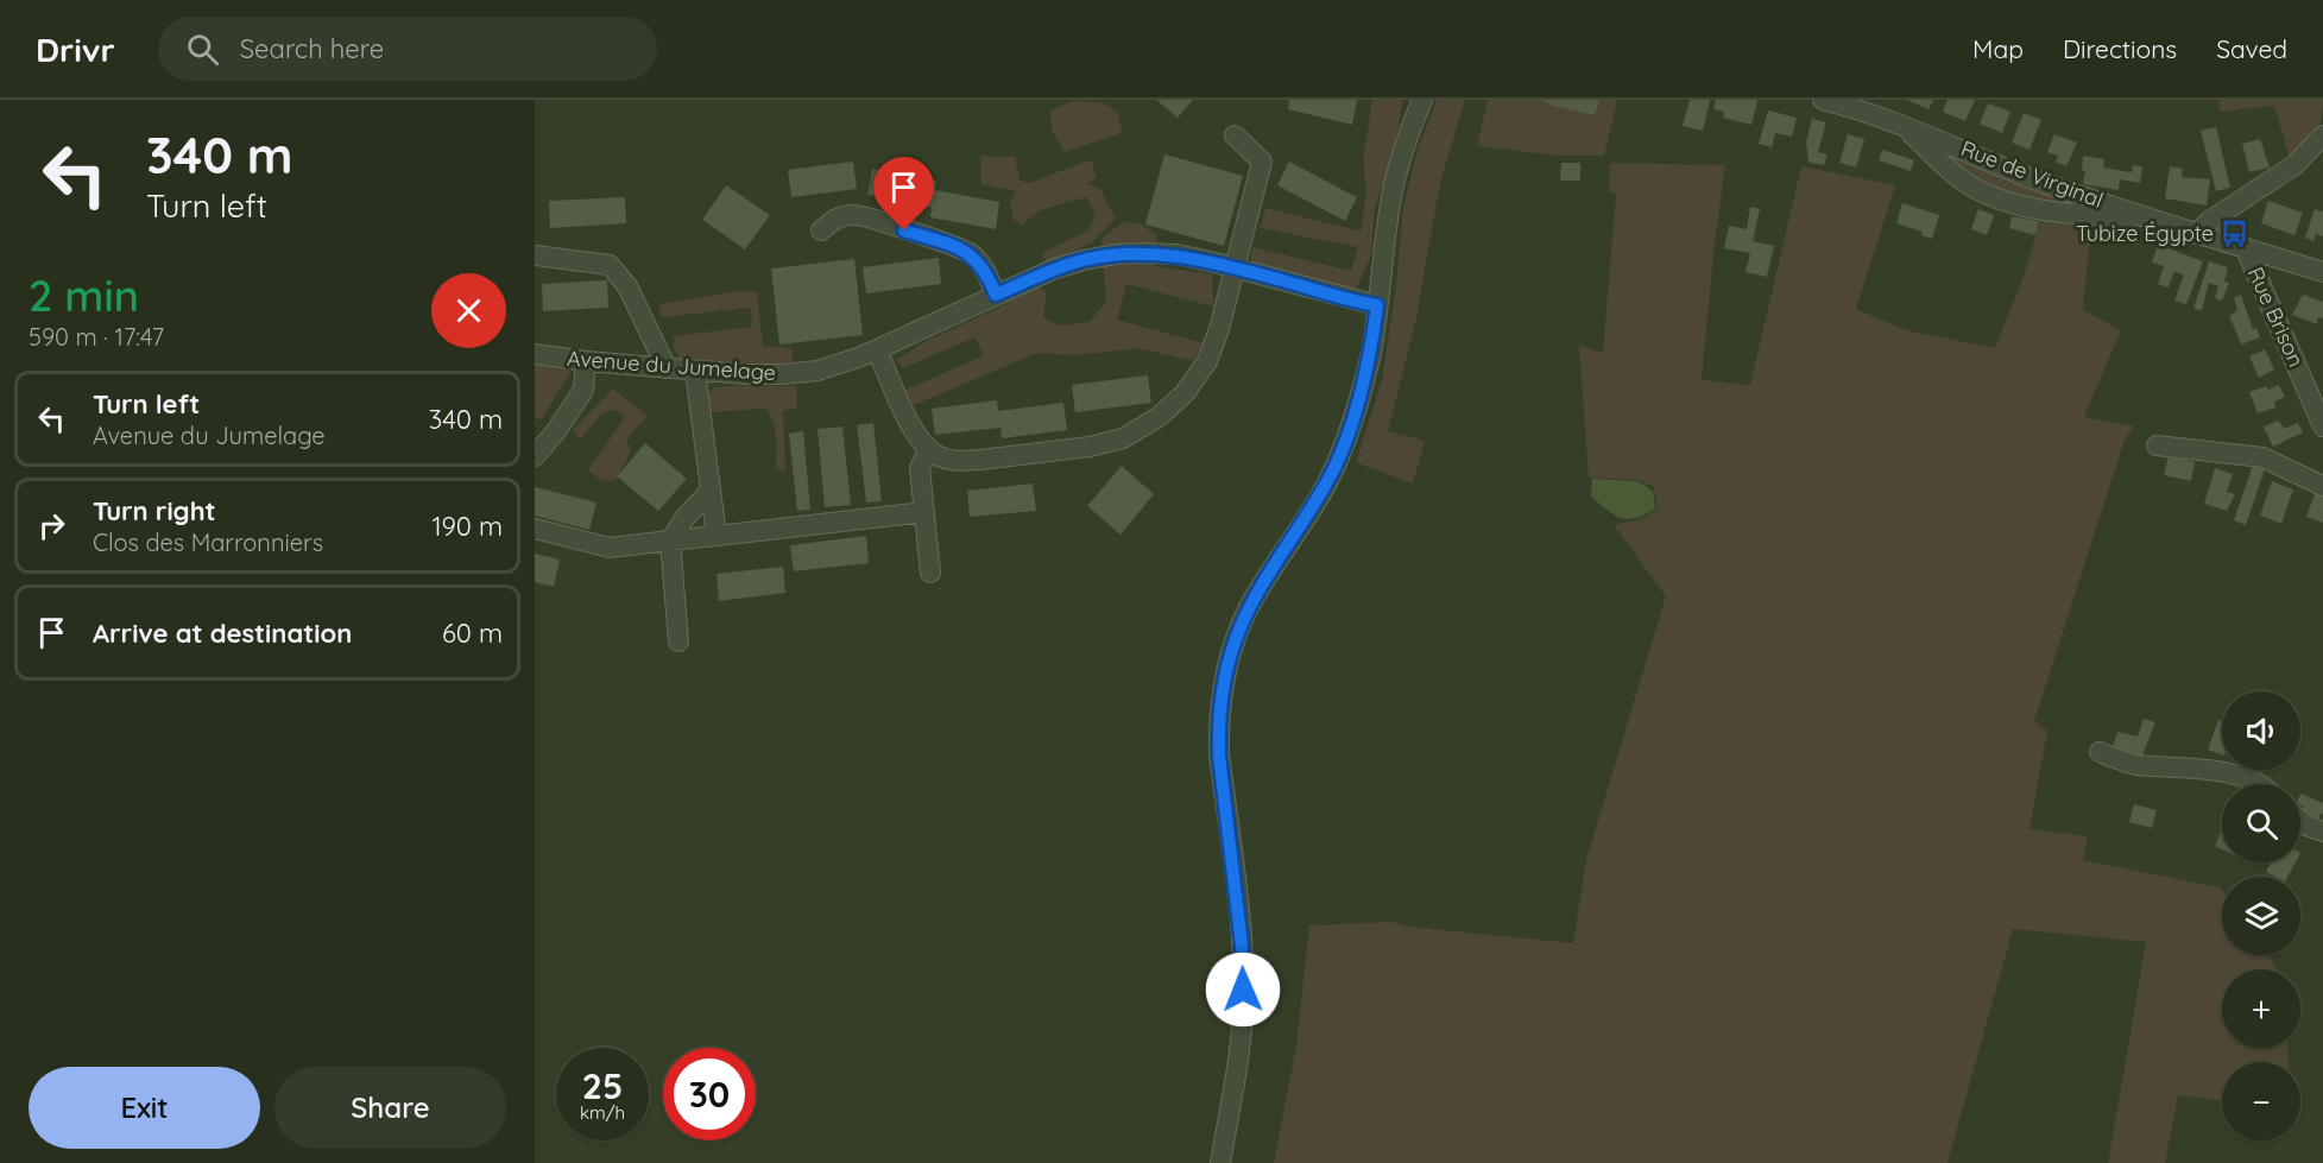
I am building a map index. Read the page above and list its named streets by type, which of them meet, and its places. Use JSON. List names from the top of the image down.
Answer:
{
  "streets": {
    "street": ["Rue de Virginal", "Rue Brison", "Avenue du Jumelage"]
  },
  "crossings": [
    ["Rue de Virginal", "Rue Brison"]
  ],
  "places": {
    "bus stop": ["Tubize Égypte"]
  },
  "page": {
    "header": "Drivr",
    "search": "Search here",
    "nav": ["Map", "Directions", "Saved"],
    "turn": ["340 m", "Turn left"],
    "heading": ["2 min", "590 m · 17:47"],
    "list": [
      {
        "name": "Turn left",
        "note": "Avenue du Jumelage",
        "value": "340 m"
      },
      {
        "name": "Turn right",
        "note": "Clos des Marronniers",
        "value": "190 m"
      },
      {
        "name": "Arrive at destination",
        "value": "60 m"
      }
    ],
    "map_buttons": ["+", "−"],
    "speed": "25 km/h",
    "limit": "30",
    "buttons": ["Exit", "Share"]
  }
}
